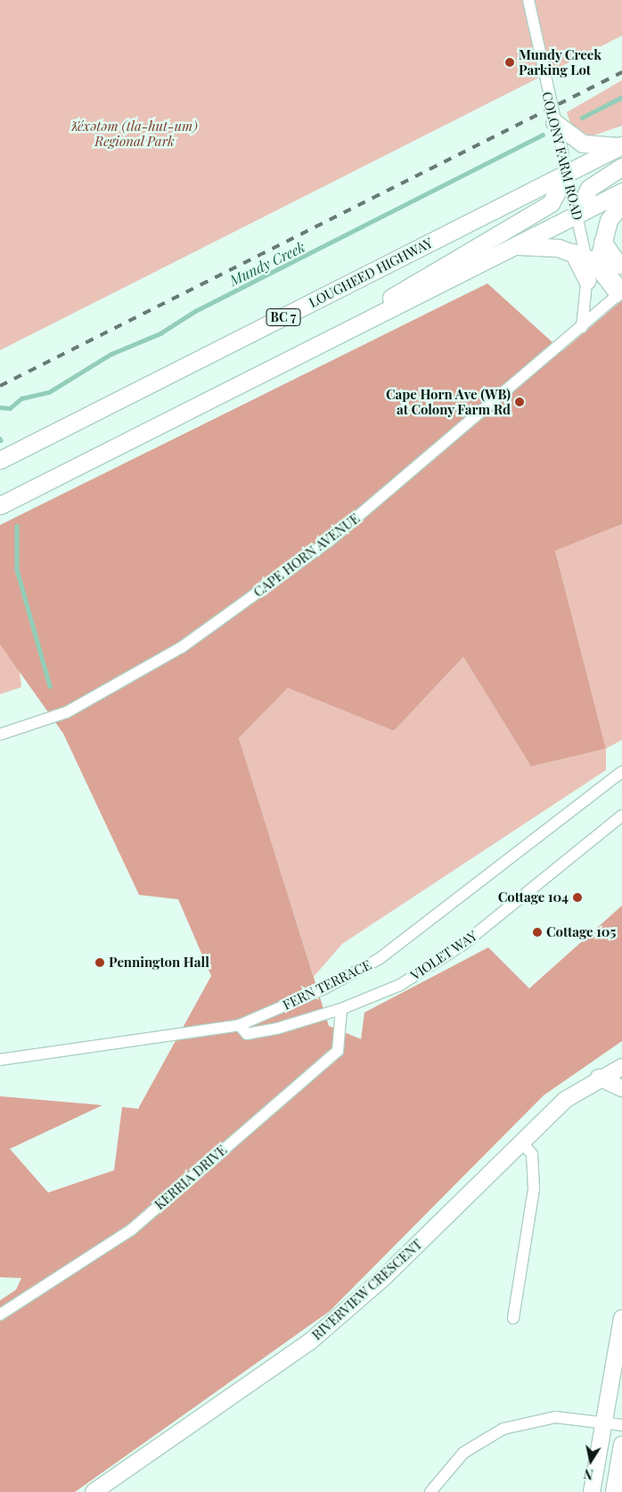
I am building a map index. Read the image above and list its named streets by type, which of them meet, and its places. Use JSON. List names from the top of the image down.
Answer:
{
  "streets": {
    "main road": ["LOUGHEED HIGHWAY", "BC 7"],
    "street": [
      "COLONY FARM ROAD",
      "CAPE HORN AVENUE",
      "VIOLET WAY",
      "FERN TERRACE",
      "KERRIA DRIVE",
      "RIVERVIEW CRESCENT"
    ]
  },
  "crossings": [
    ["COLONY FARM ROAD", "LOUGHEED HIGHWAY"],
    ["COLONY FARM ROAD", "CAPE HORN AVENUE"],
    ["VIOLET WAY", "FERN TERRACE"],
    ["VIOLET WAY", "KERRIA DRIVE"]
  ],
  "water": ["Mundy Creek"],
  "parks": ["ƛ̓éxətəm (tla-hut-um) Regional Park"],
  "places": [
    "Mundy Creek Parking Lot",
    "Cape Horn Ave (WB) at Colony Farm Rd",
    "Cottage 104",
    "Cottage 105",
    "Pennington Hall"
  ],
  "north": "bottom"
}
